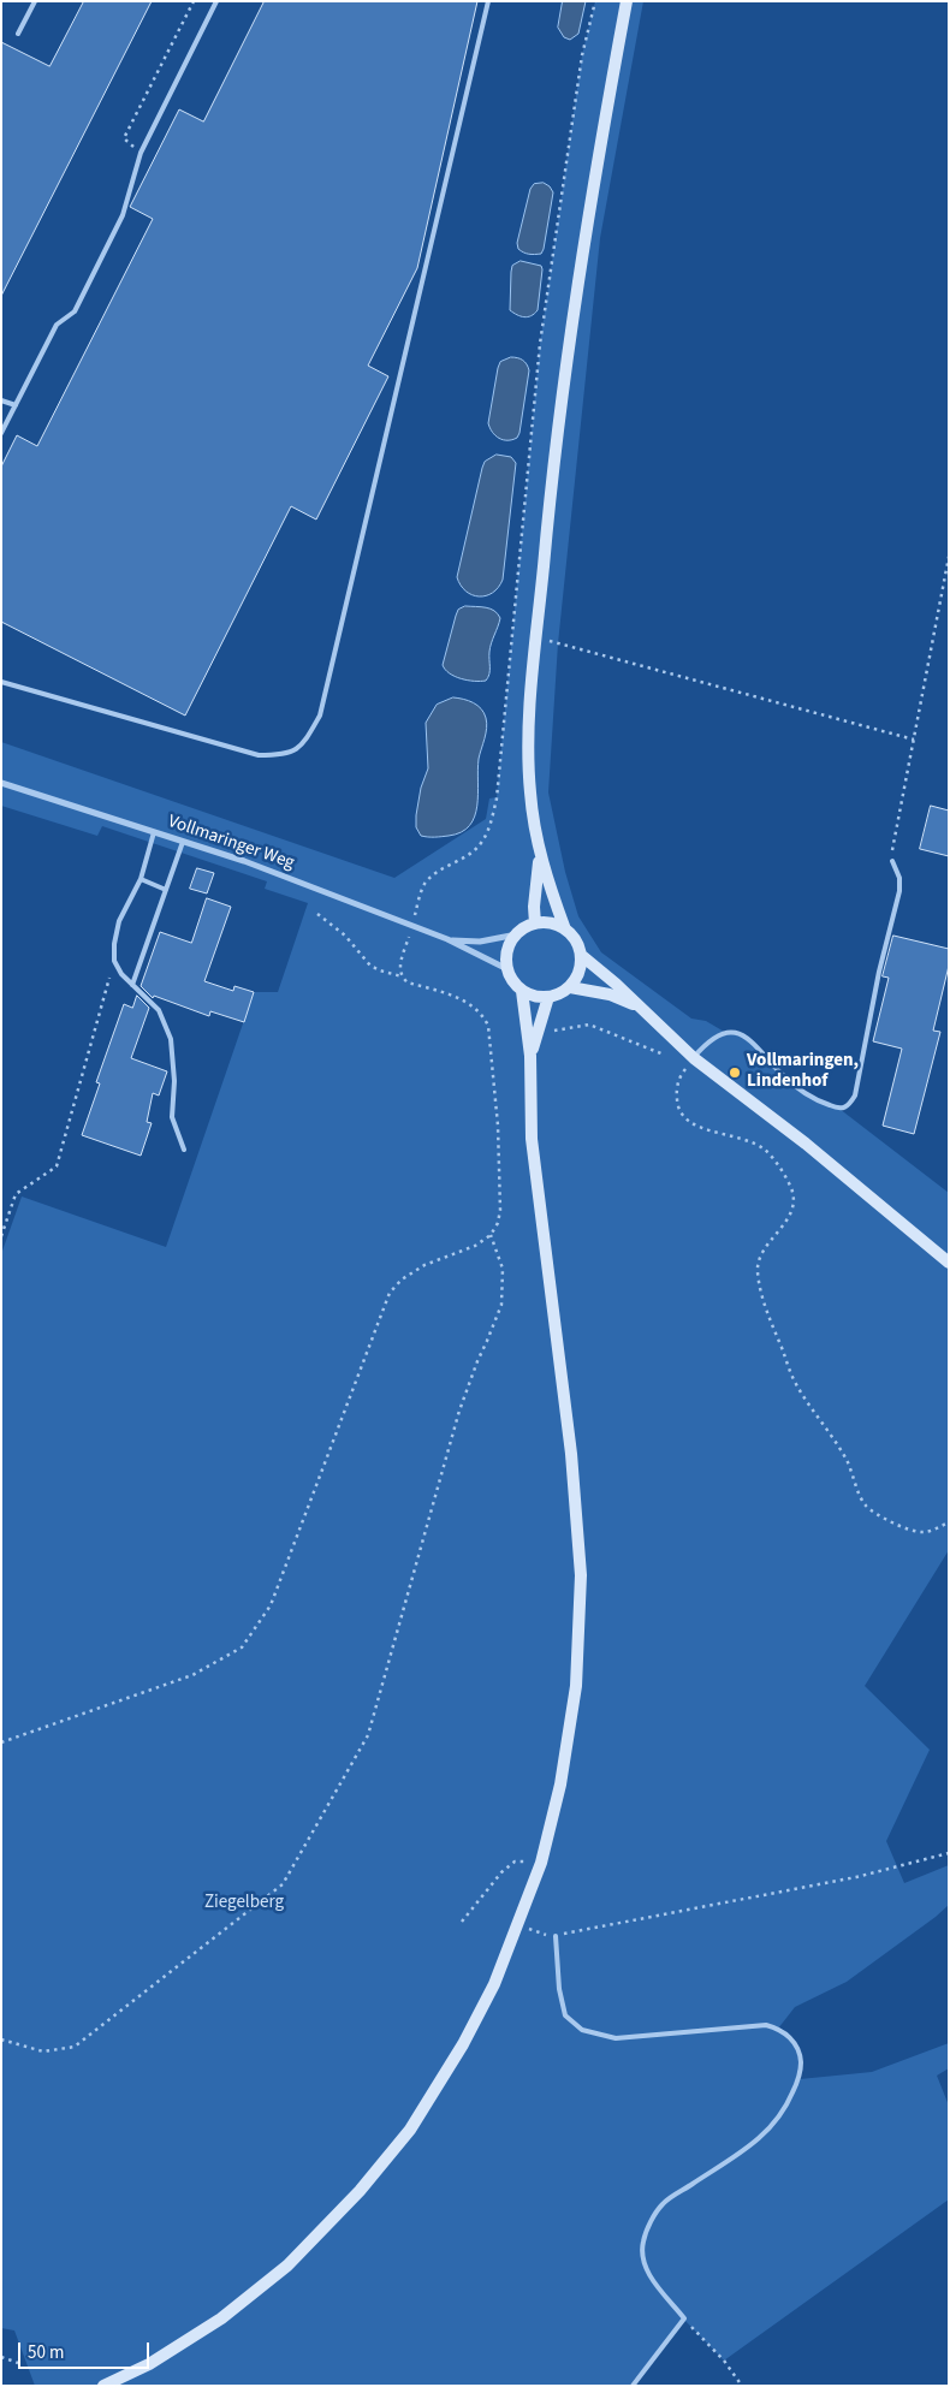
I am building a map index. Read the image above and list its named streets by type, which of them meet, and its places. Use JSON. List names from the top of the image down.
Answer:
{
  "streets": {
    "street": ["Vollmaringer Weg"]
  },
  "parks": ["Ziegelberg"],
  "places": ["Vollmaringen, Lindenhof"],
  "scale_bar": "50 m"
}
